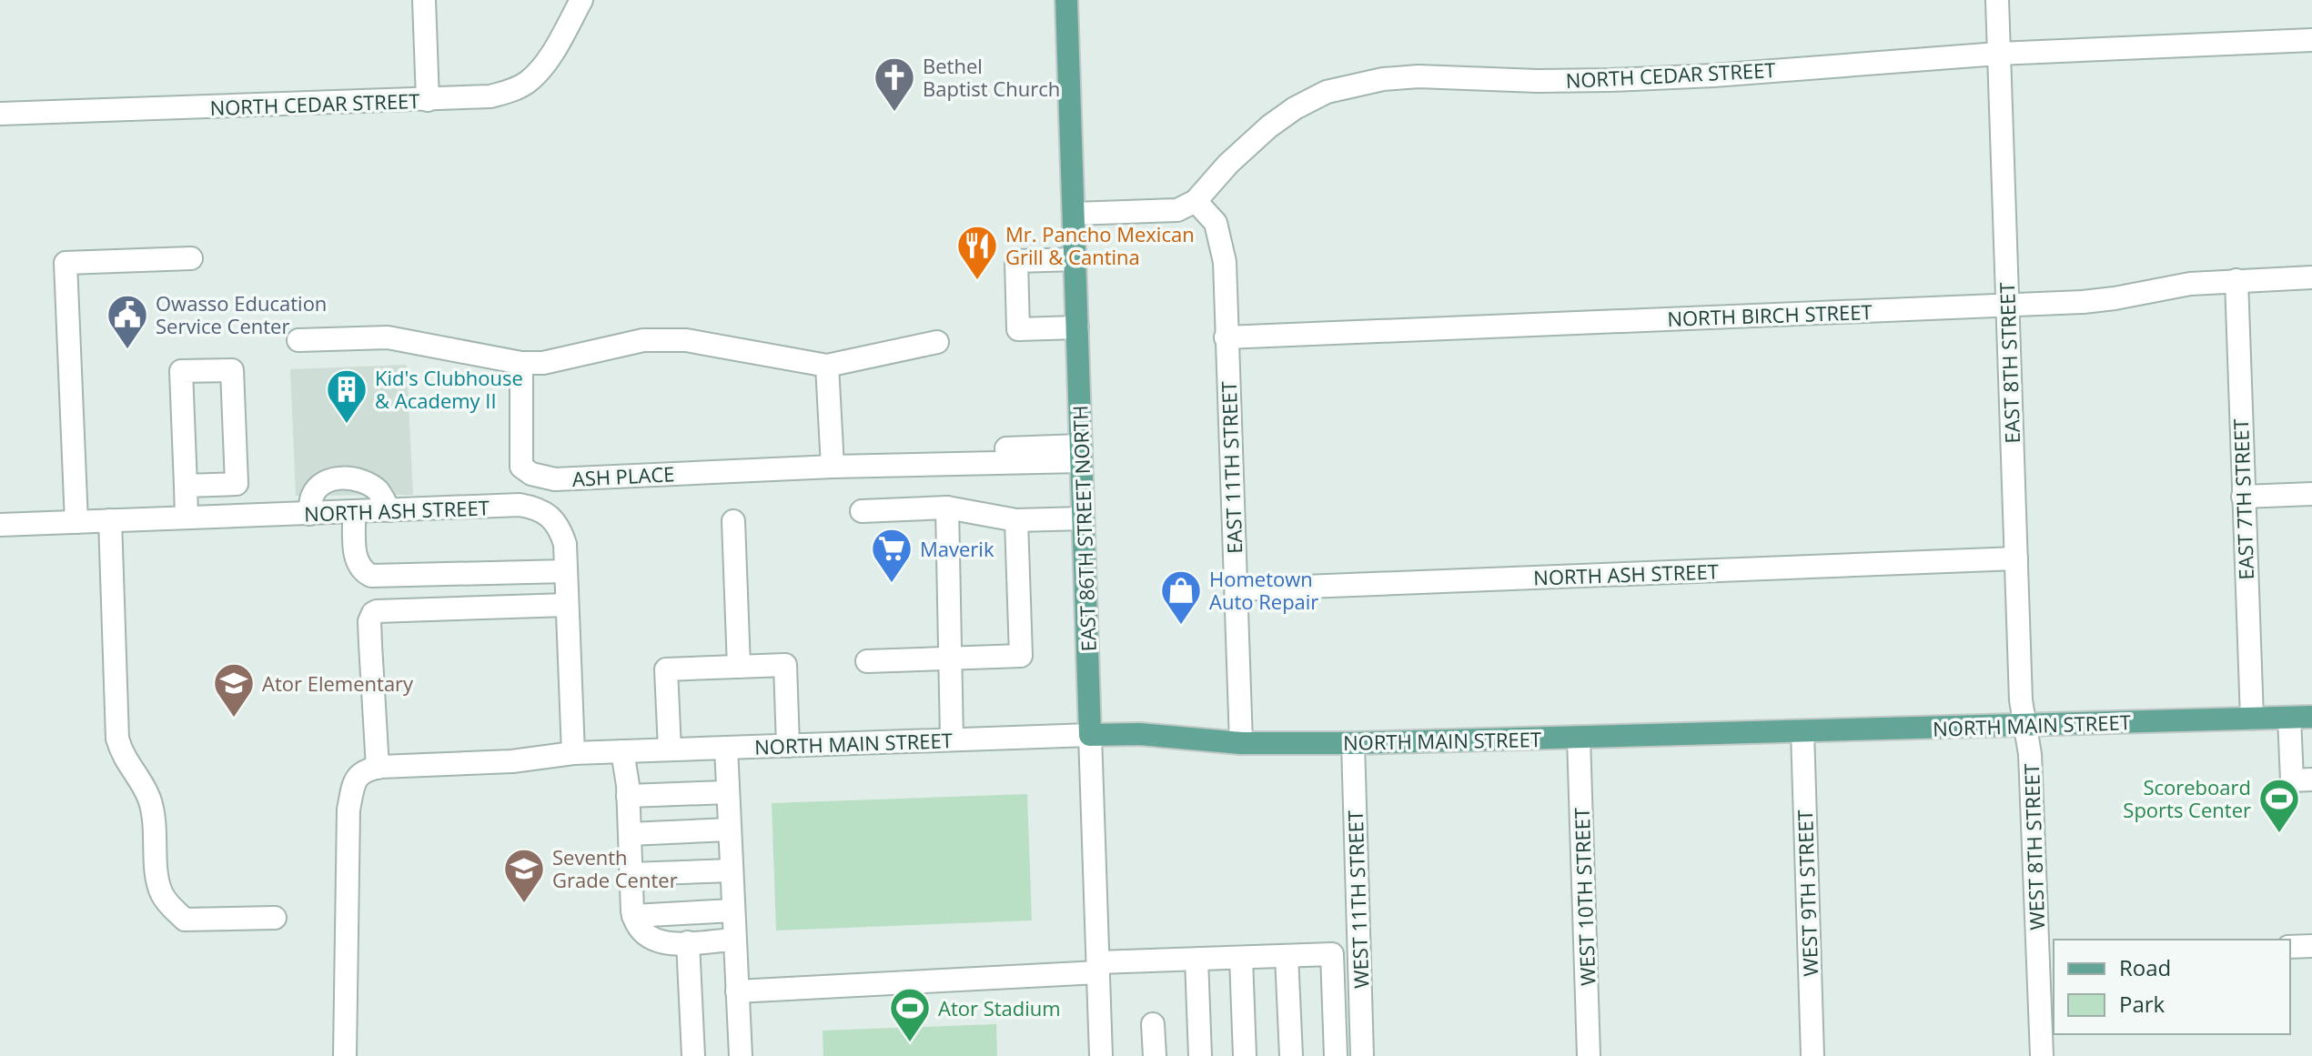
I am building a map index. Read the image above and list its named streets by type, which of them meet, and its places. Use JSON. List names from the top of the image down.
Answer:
{
  "streets": {
    "main road": ["EAST 86TH STREET NORTH", "NORTH MAIN STREET"],
    "street": [
      "NORTH CEDAR STREET",
      "NORTH BIRCH STREET",
      "EAST 8TH STREET",
      "EAST 11TH STREET",
      "ASH PLACE",
      "EAST 7TH STREET",
      "NORTH ASH STREET",
      "WEST 8TH STREET",
      "WEST 9TH STREET",
      "WEST 10TH STREET",
      "WEST 11TH STREET"
    ]
  },
  "crossings": [
    ["NORTH CEDAR STREET", "EAST 8TH STREET"],
    ["NORTH CEDAR STREET", "EAST 11TH STREET"],
    ["NORTH CEDAR STREET", "EAST 86TH STREET NORTH"],
    ["NORTH BIRCH STREET", "EAST 8TH STREET"],
    ["NORTH BIRCH STREET", "EAST 11TH STREET"],
    ["NORTH BIRCH STREET", "EAST 7TH STREET"],
    ["EAST 8TH STREET", "NORTH ASH STREET"],
    ["EAST 8TH STREET", "NORTH MAIN STREET"],
    ["EAST 8TH STREET", "WEST 8TH STREET"],
    ["EAST 11TH STREET", "NORTH ASH STREET"],
    ["EAST 11TH STREET", "NORTH MAIN STREET"],
    ["ASH PLACE", "EAST 86TH STREET NORTH"],
    ["EAST 7TH STREET", "NORTH MAIN STREET"],
    ["NORTH ASH STREET", "NORTH MAIN STREET"],
    ["EAST 86TH STREET NORTH", "NORTH MAIN STREET"],
    ["NORTH MAIN STREET", "WEST 8TH STREET"],
    ["NORTH MAIN STREET", "WEST 9TH STREET"],
    ["NORTH MAIN STREET", "WEST 10TH STREET"],
    ["NORTH MAIN STREET", "WEST 11TH STREET"]
  ],
  "places": {
    "church": ["Bethel Baptist Church"],
    "restaurant": ["Mr. Pancho Mexican Grill & Cantina"],
    "public building": ["Owasso Education Service Center"],
    "building": ["Kid's Clubhouse & Academy II"],
    "supermarket": ["Maverik"],
    "shop": ["Hometown Auto Repair"],
    "school or university": ["Ator Elementary", "Seventh Grade Center"],
    "sports": ["Scoreboard Sports Center", "Ator Stadium"]
  },
  "legend": ["Road", "Park"]
}
